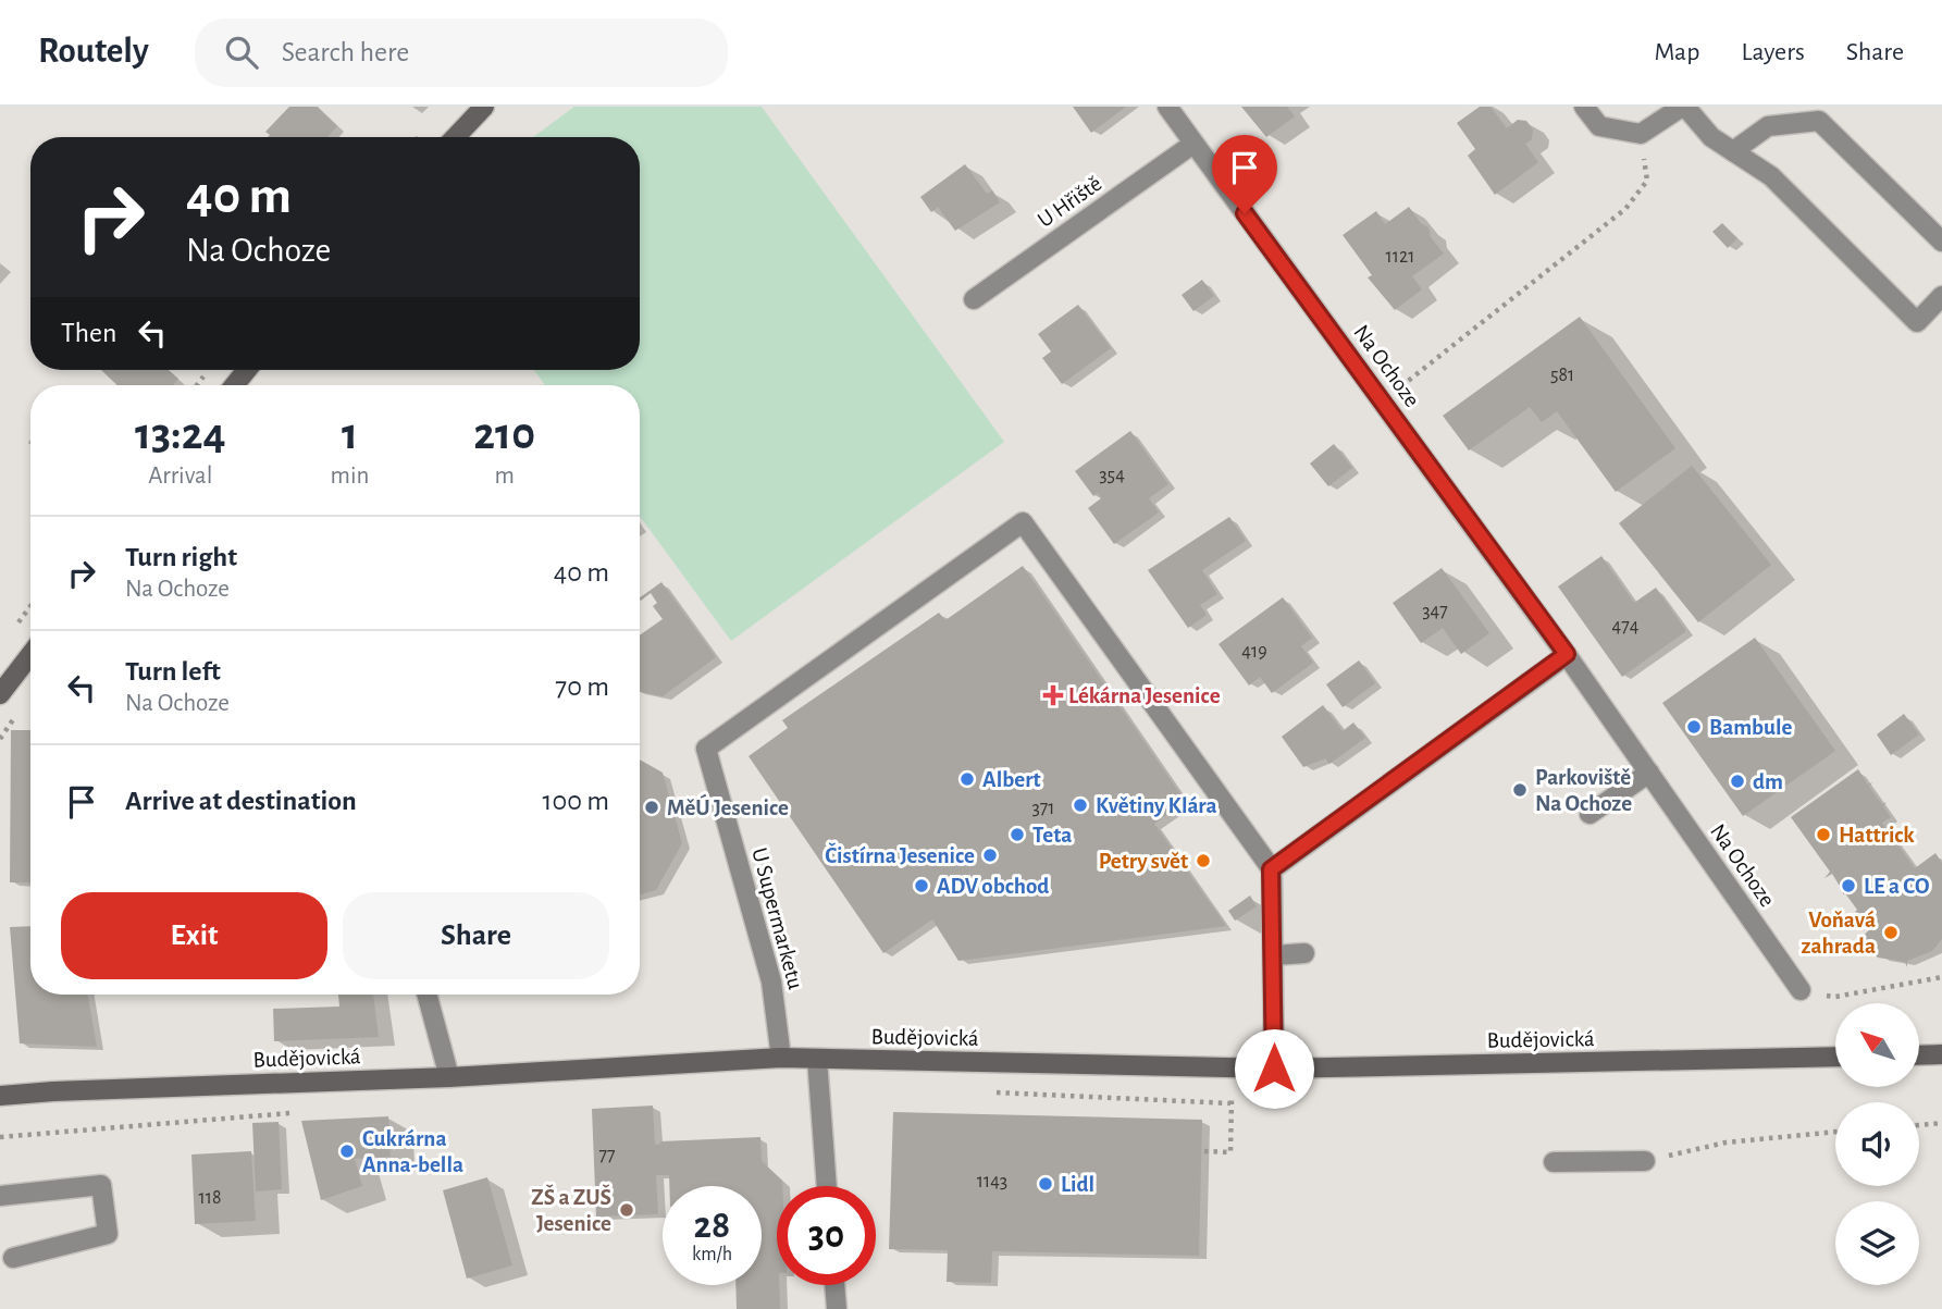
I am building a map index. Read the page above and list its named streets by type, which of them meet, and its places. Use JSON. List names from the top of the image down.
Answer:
{
  "streets": {
    "main road": ["Budějovická"],
    "street": ["U Hřiště", "Na Ochoze", "U Supermarketu"]
  },
  "crossings": [
    ["U Hřiště", "Na Ochoze"],
    ["U Supermarketu", "Budějovická"]
  ],
  "places": {
    "health": ["Lékárna Jesenice"],
    "other": [
      "Bambule",
      "Albert",
      "dm",
      "Parkoviště Na Ochoze",
      "Květiny Klára",
      "MěÚ Jesenice",
      "Teta",
      "Hattrick",
      "Čistírna Jesenice",
      "Petry svět",
      "ADV obchod",
      "LE a CO",
      "Voňavá zahrada",
      "Cukrárna Anna-bella",
      "Lidl",
      "ZŠ a ZUŠ Jesenice"
    ]
  },
  "house_numbers": [
    "1121",
    "581",
    "354",
    "347",
    "474",
    "419",
    "371",
    "77",
    "1143",
    "118"
  ],
  "north": "top left",
  "page": {
    "header": "Routely",
    "search": "Search here",
    "nav": ["Map", "Layers", "Share"],
    "turn": ["40 m", "Na Ochoze"],
    "then": "Then",
    "eta": [
      "13:24",
      "Arrival",
      "1",
      "min",
      "210",
      "m"
    ],
    "list": [
      {
        "name": "Turn right",
        "note": "Na Ochoze",
        "value": "40 m"
      },
      {
        "name": "Turn left",
        "note": "Na Ochoze",
        "value": "70 m"
      },
      {
        "name": "Arrive at destination",
        "value": "100 m"
      }
    ],
    "buttons": ["Exit", "Share"],
    "speed": "28 km/h",
    "limit": "30"
  }
}
